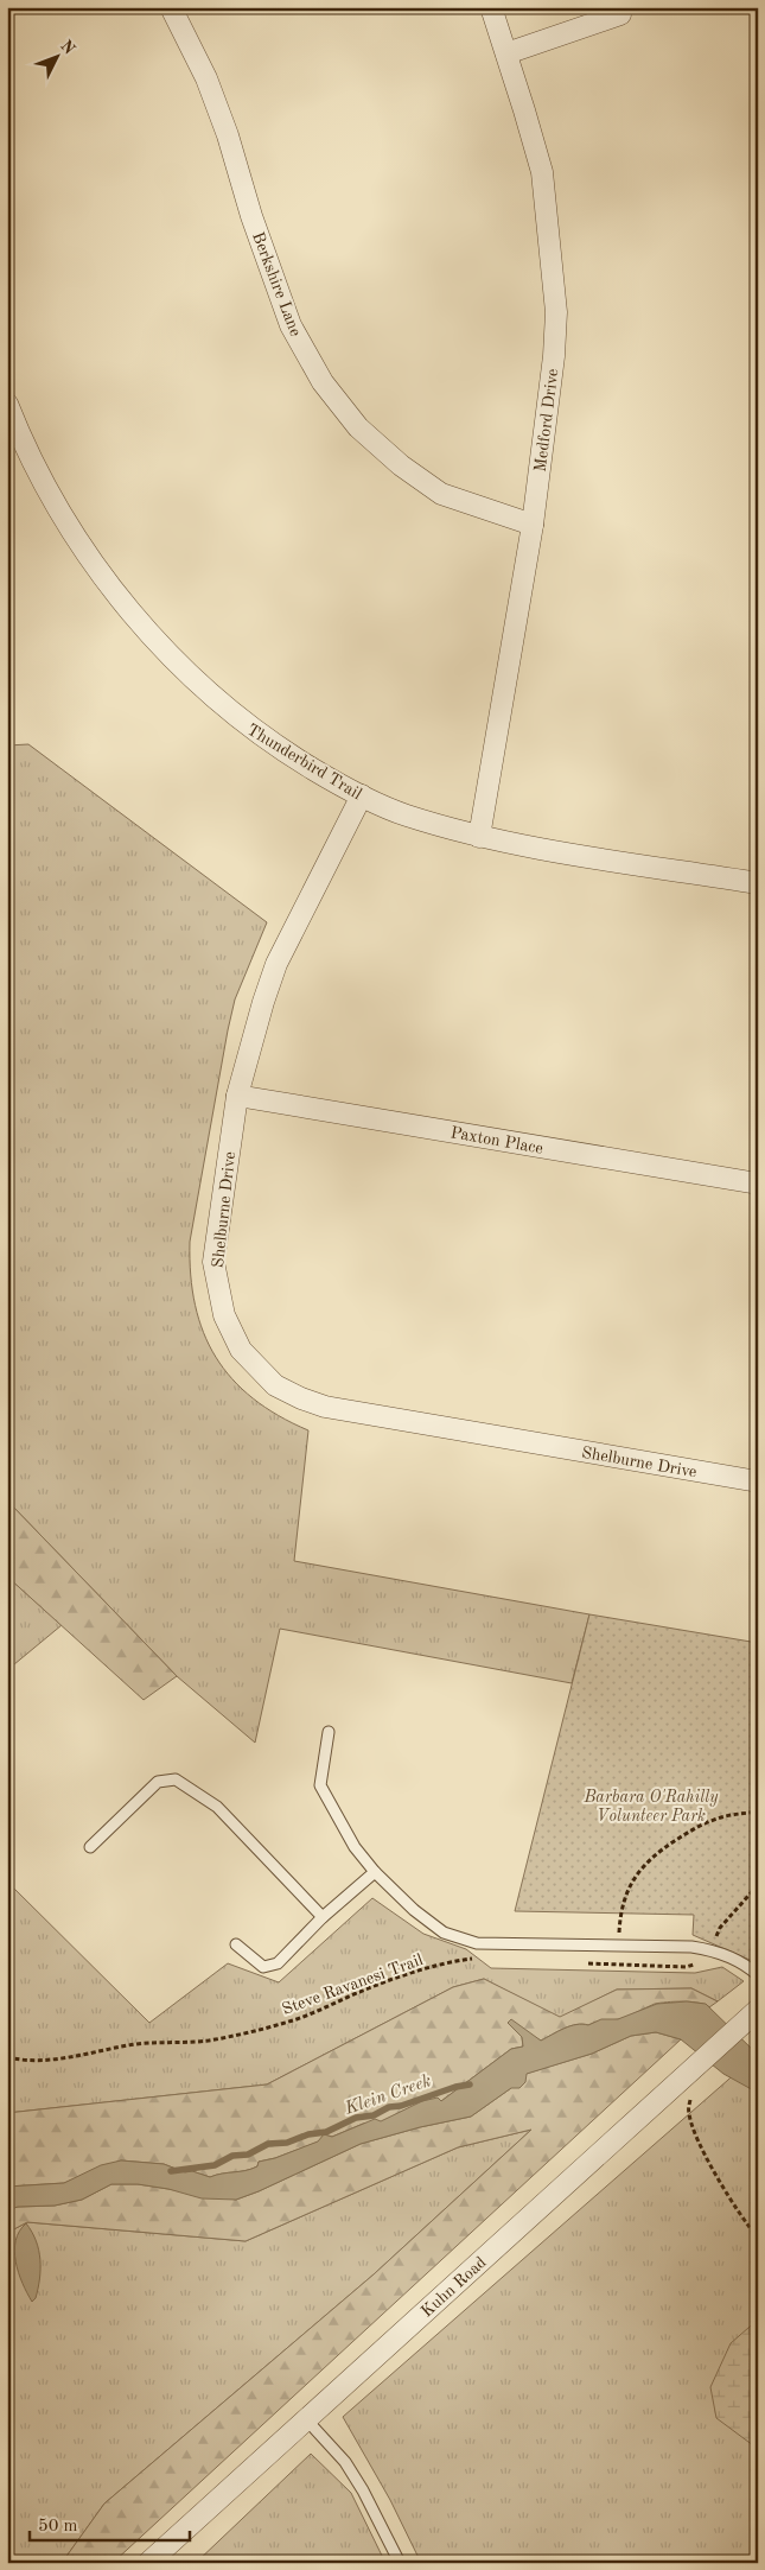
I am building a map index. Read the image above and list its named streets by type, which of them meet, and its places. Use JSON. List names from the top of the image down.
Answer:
{
  "streets": {
    "street": [
      "Berkshire Lane",
      "Medford Drive",
      "Thunderbird Trail",
      "Paxton Place",
      "Shelburne Drive",
      "Kuhn Road"
    ],
    "path": ["Steve Ravanesi Trail"]
  },
  "crossings": [
    ["Berkshire Lane", "Medford Drive"],
    ["Medford Drive", "Thunderbird Trail"],
    ["Thunderbird Trail", "Shelburne Drive"],
    ["Paxton Place", "Shelburne Drive"]
  ],
  "water": ["Klein Creek"],
  "parks": ["Barbara O'Rahilly Volunteer Park"],
  "scale_bar": "50 m",
  "north": "top right"
}
